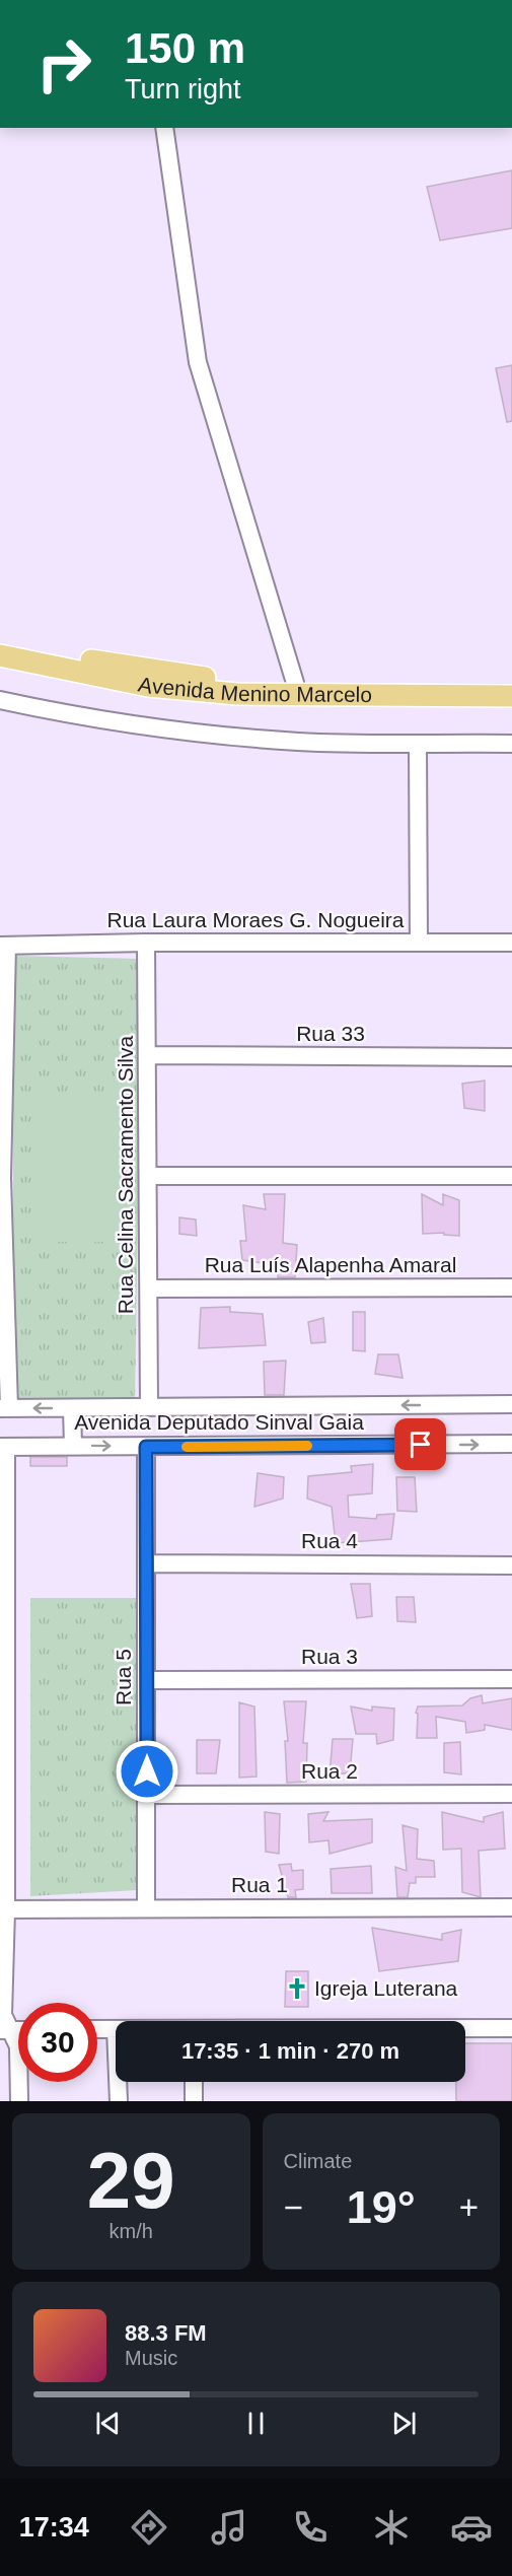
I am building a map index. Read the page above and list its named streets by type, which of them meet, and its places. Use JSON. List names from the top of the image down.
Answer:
{
  "streets": {
    "main road": ["Avenida Menino Marcelo"],
    "street": [
      "Rua Laura Moraes G. Nogueira",
      "Rua 33",
      "Rua Celina Sacramento Silva",
      "Rua Luís Alapenha Amaral",
      "Avenida Deputado Sinval Gaia",
      "Rua 4",
      "Rua 3",
      "Rua 5",
      "Rua 2",
      "Rua 1"
    ]
  },
  "crossings": [
    ["Rua Laura Moraes G. Nogueira", "Rua Celina Sacramento Silva"],
    ["Rua 33", "Rua Celina Sacramento Silva"],
    ["Rua Celina Sacramento Silva", "Rua Luís Alapenha Amaral"],
    ["Rua Celina Sacramento Silva", "Avenida Deputado Sinval Gaia"],
    ["Avenida Deputado Sinval Gaia", "Rua 5"],
    ["Rua 4", "Rua 5"],
    ["Rua 3", "Rua 5"],
    ["Rua 5", "Rua 2"],
    ["Rua 5", "Rua 1"]
  ],
  "places": {
    "church": ["Igreja Luterana"]
  },
  "page": {
    "turn": ["150 m", "Turn right"],
    "limit": "30",
    "trip": "17:35 · 1 min · 270 m",
    "tile": [
      ["29", "km/h"],
      "Climate"
    ],
    "heat": ["−", "19°", "+"],
    "song": ["88.3 FM", "Music"],
    "tabs": "17:34"
  }
}
